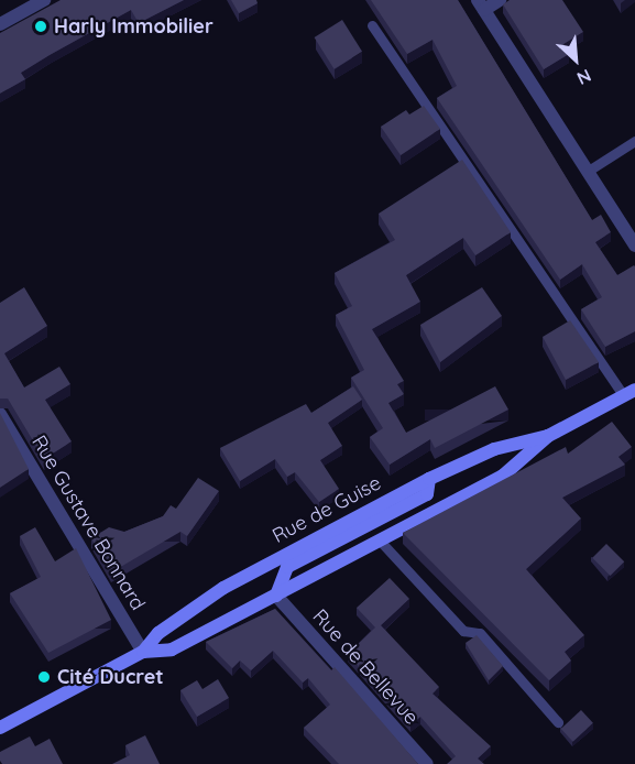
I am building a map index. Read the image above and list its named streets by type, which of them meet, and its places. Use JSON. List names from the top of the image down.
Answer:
{
  "streets": {
    "main road": ["Rue de Guise"],
    "street": ["Rue Gustave Bonnard", "Rue de Bellevue"]
  },
  "crossings": [
    ["Rue de Guise", "Rue Gustave Bonnard"],
    ["Rue de Guise", "Rue de Bellevue"]
  ],
  "places": ["Harly Immobilier", "Cité Ducret"],
  "north": "bottom right"
}
